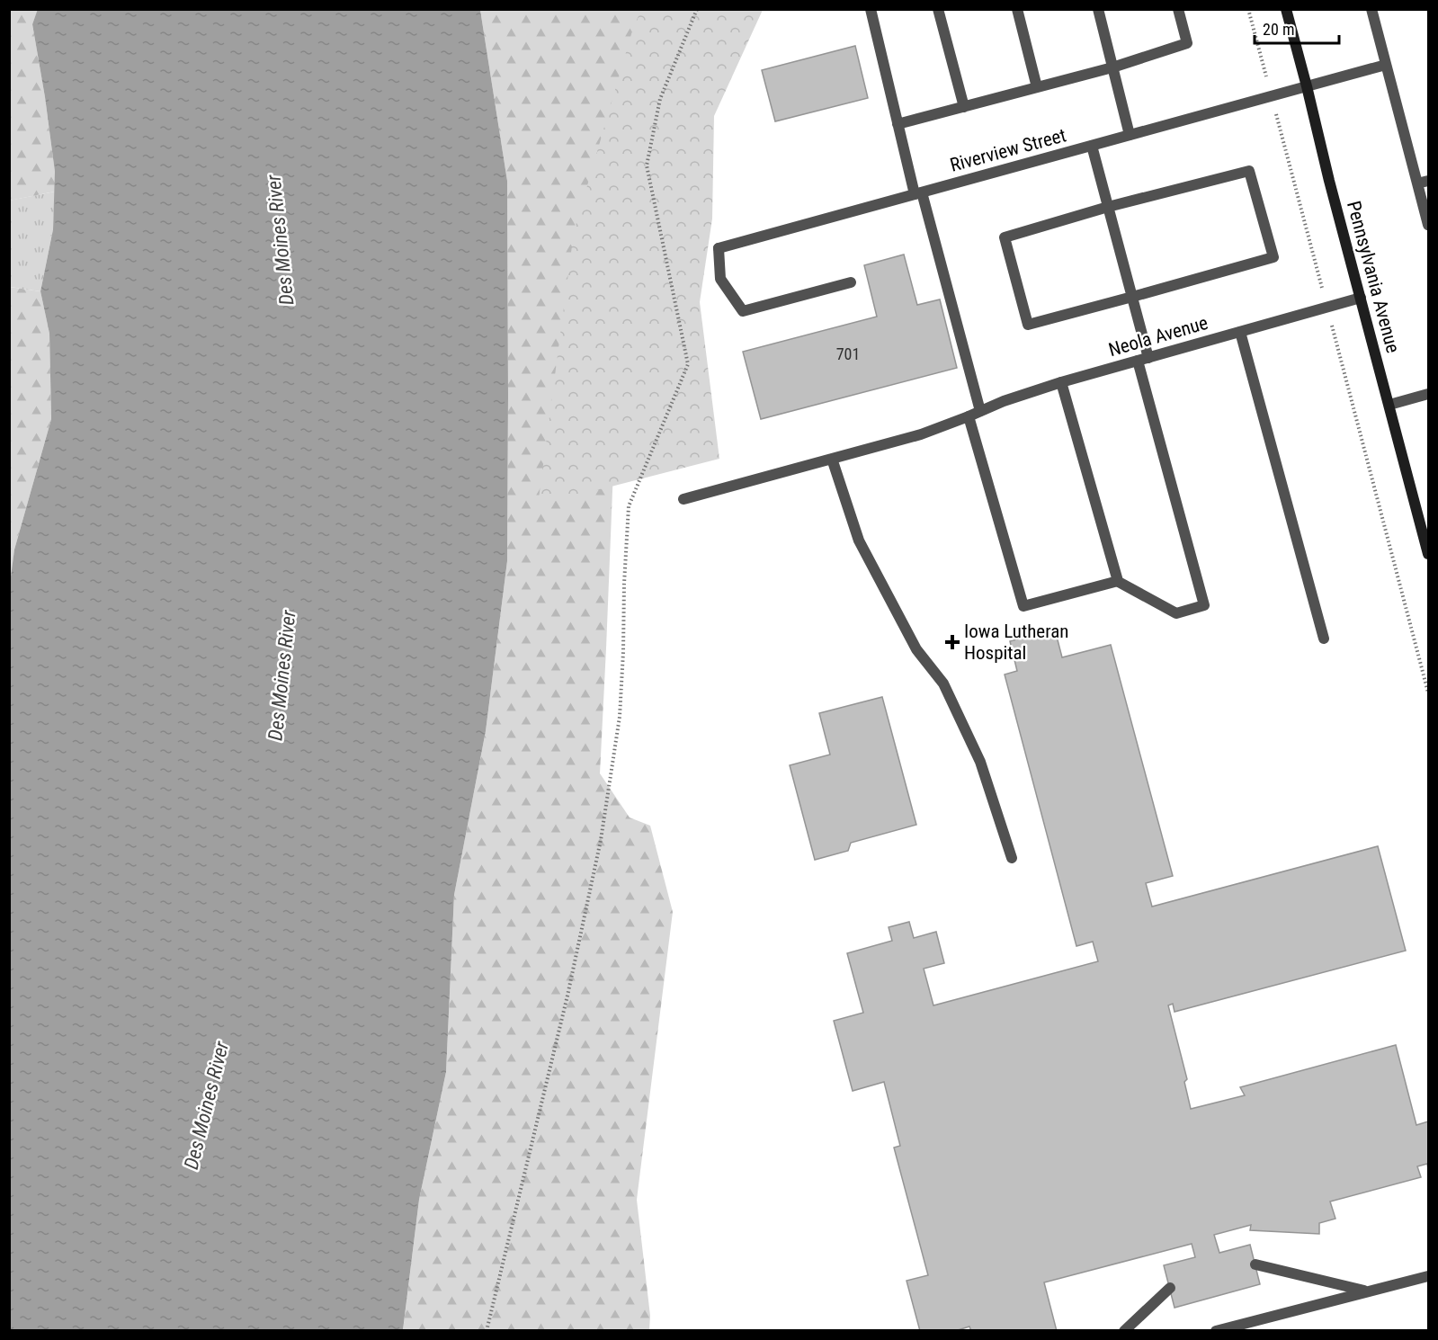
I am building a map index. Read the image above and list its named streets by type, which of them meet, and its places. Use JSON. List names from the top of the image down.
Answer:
{
  "streets": {
    "street": ["Riverview Street", "Pennsylvania Avenue", "Neola Avenue"]
  },
  "crossings": [
    ["Riverview Street", "Pennsylvania Avenue"],
    ["Pennsylvania Avenue", "Neola Avenue"]
  ],
  "water": ["Des Moines River"],
  "places": {
    "health": ["Iowa Lutheran Hospital"]
  },
  "house_numbers": ["701"],
  "scale_bar": "20 m"
}
